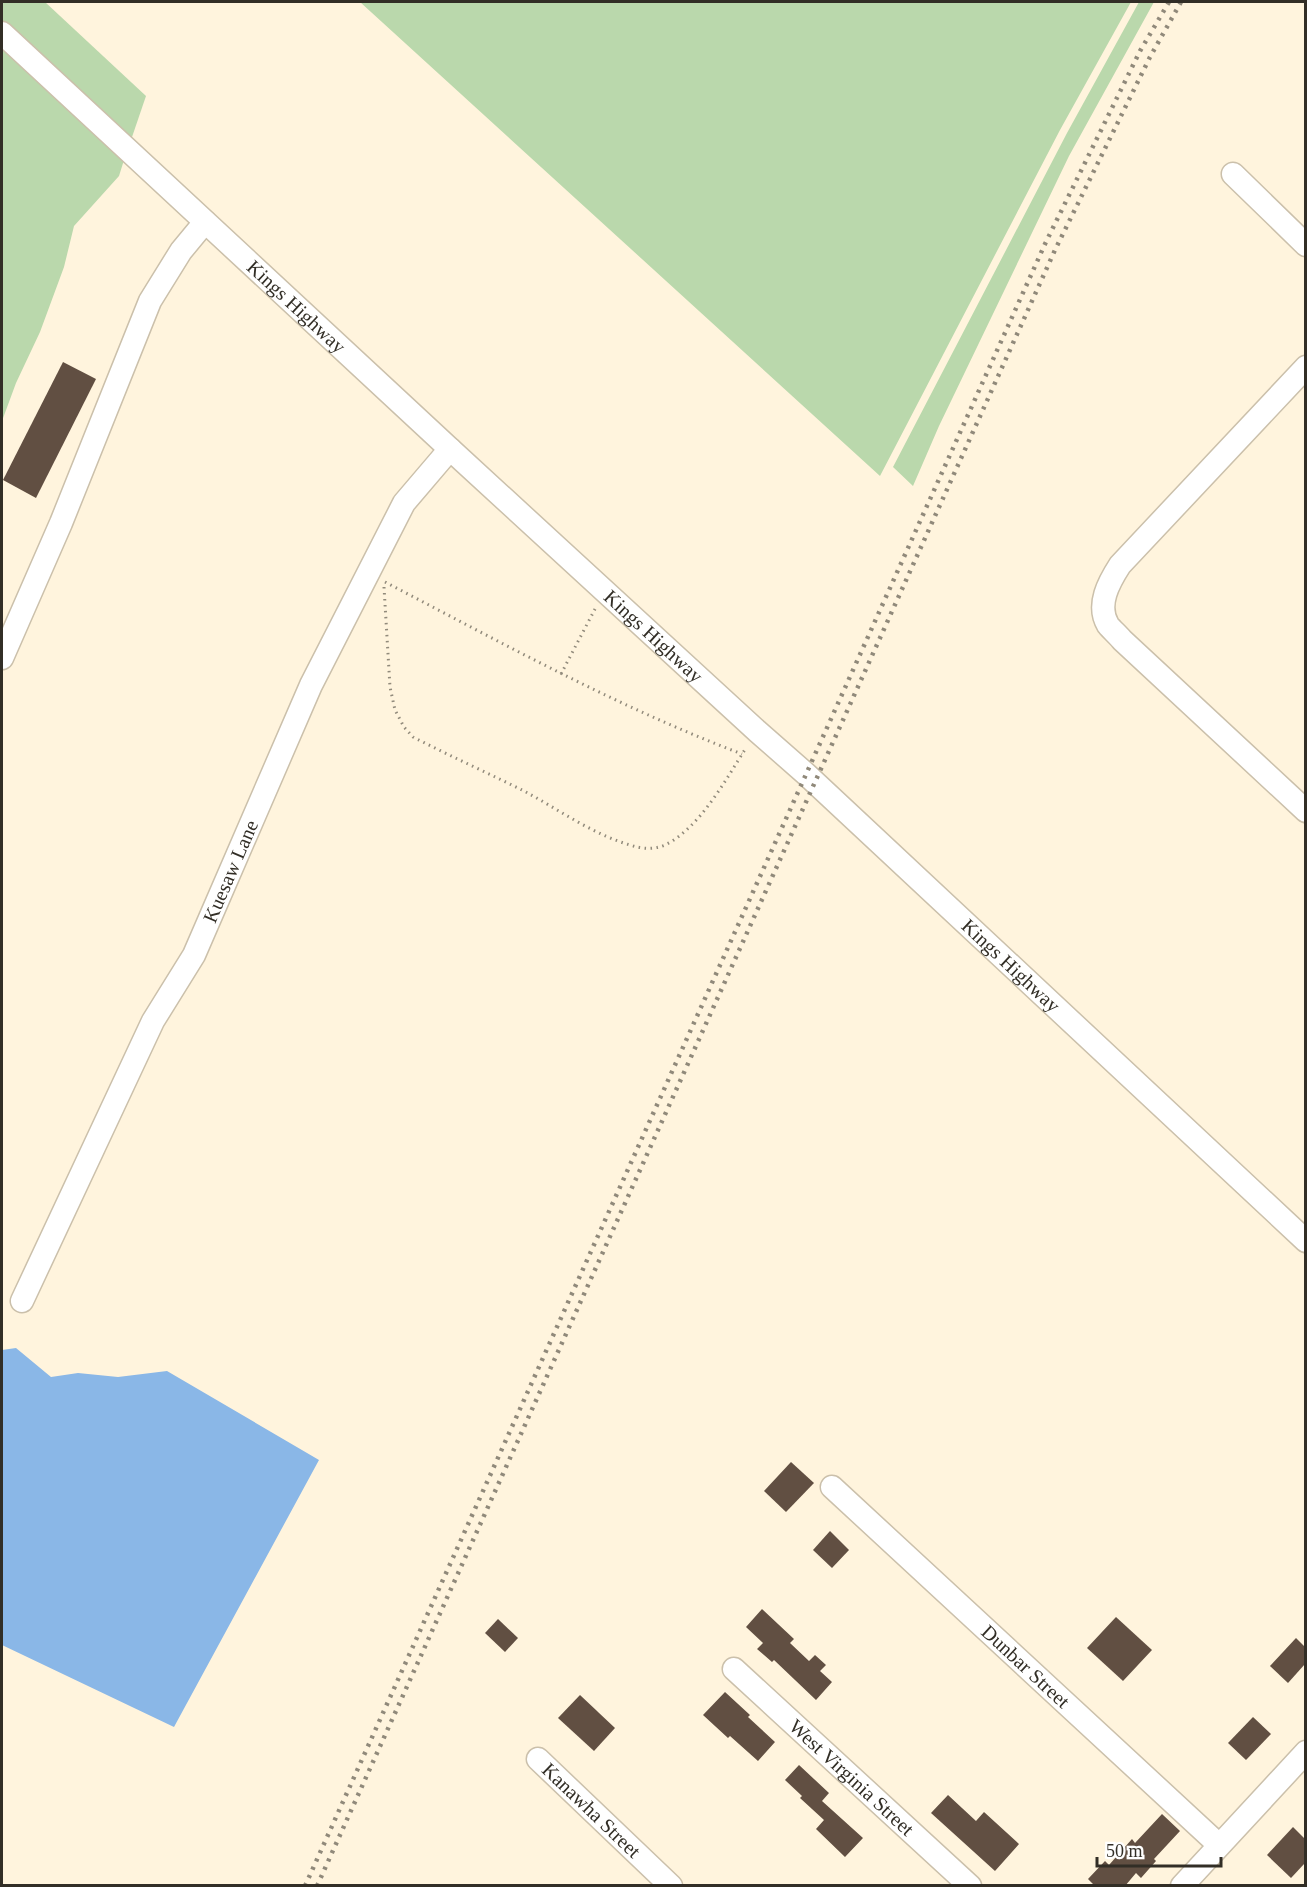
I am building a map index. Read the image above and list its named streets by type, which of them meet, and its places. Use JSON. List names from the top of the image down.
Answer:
{
  "streets": {
    "street": [
      "Kings Highway",
      "Kuesaw Lane",
      "Dunbar Street",
      "West Virginia Street",
      "Kanawha Street"
    ]
  },
  "crossings": [
    ["Kings Highway", "Kuesaw Lane"]
  ],
  "scale_bar": "50 m"
}
